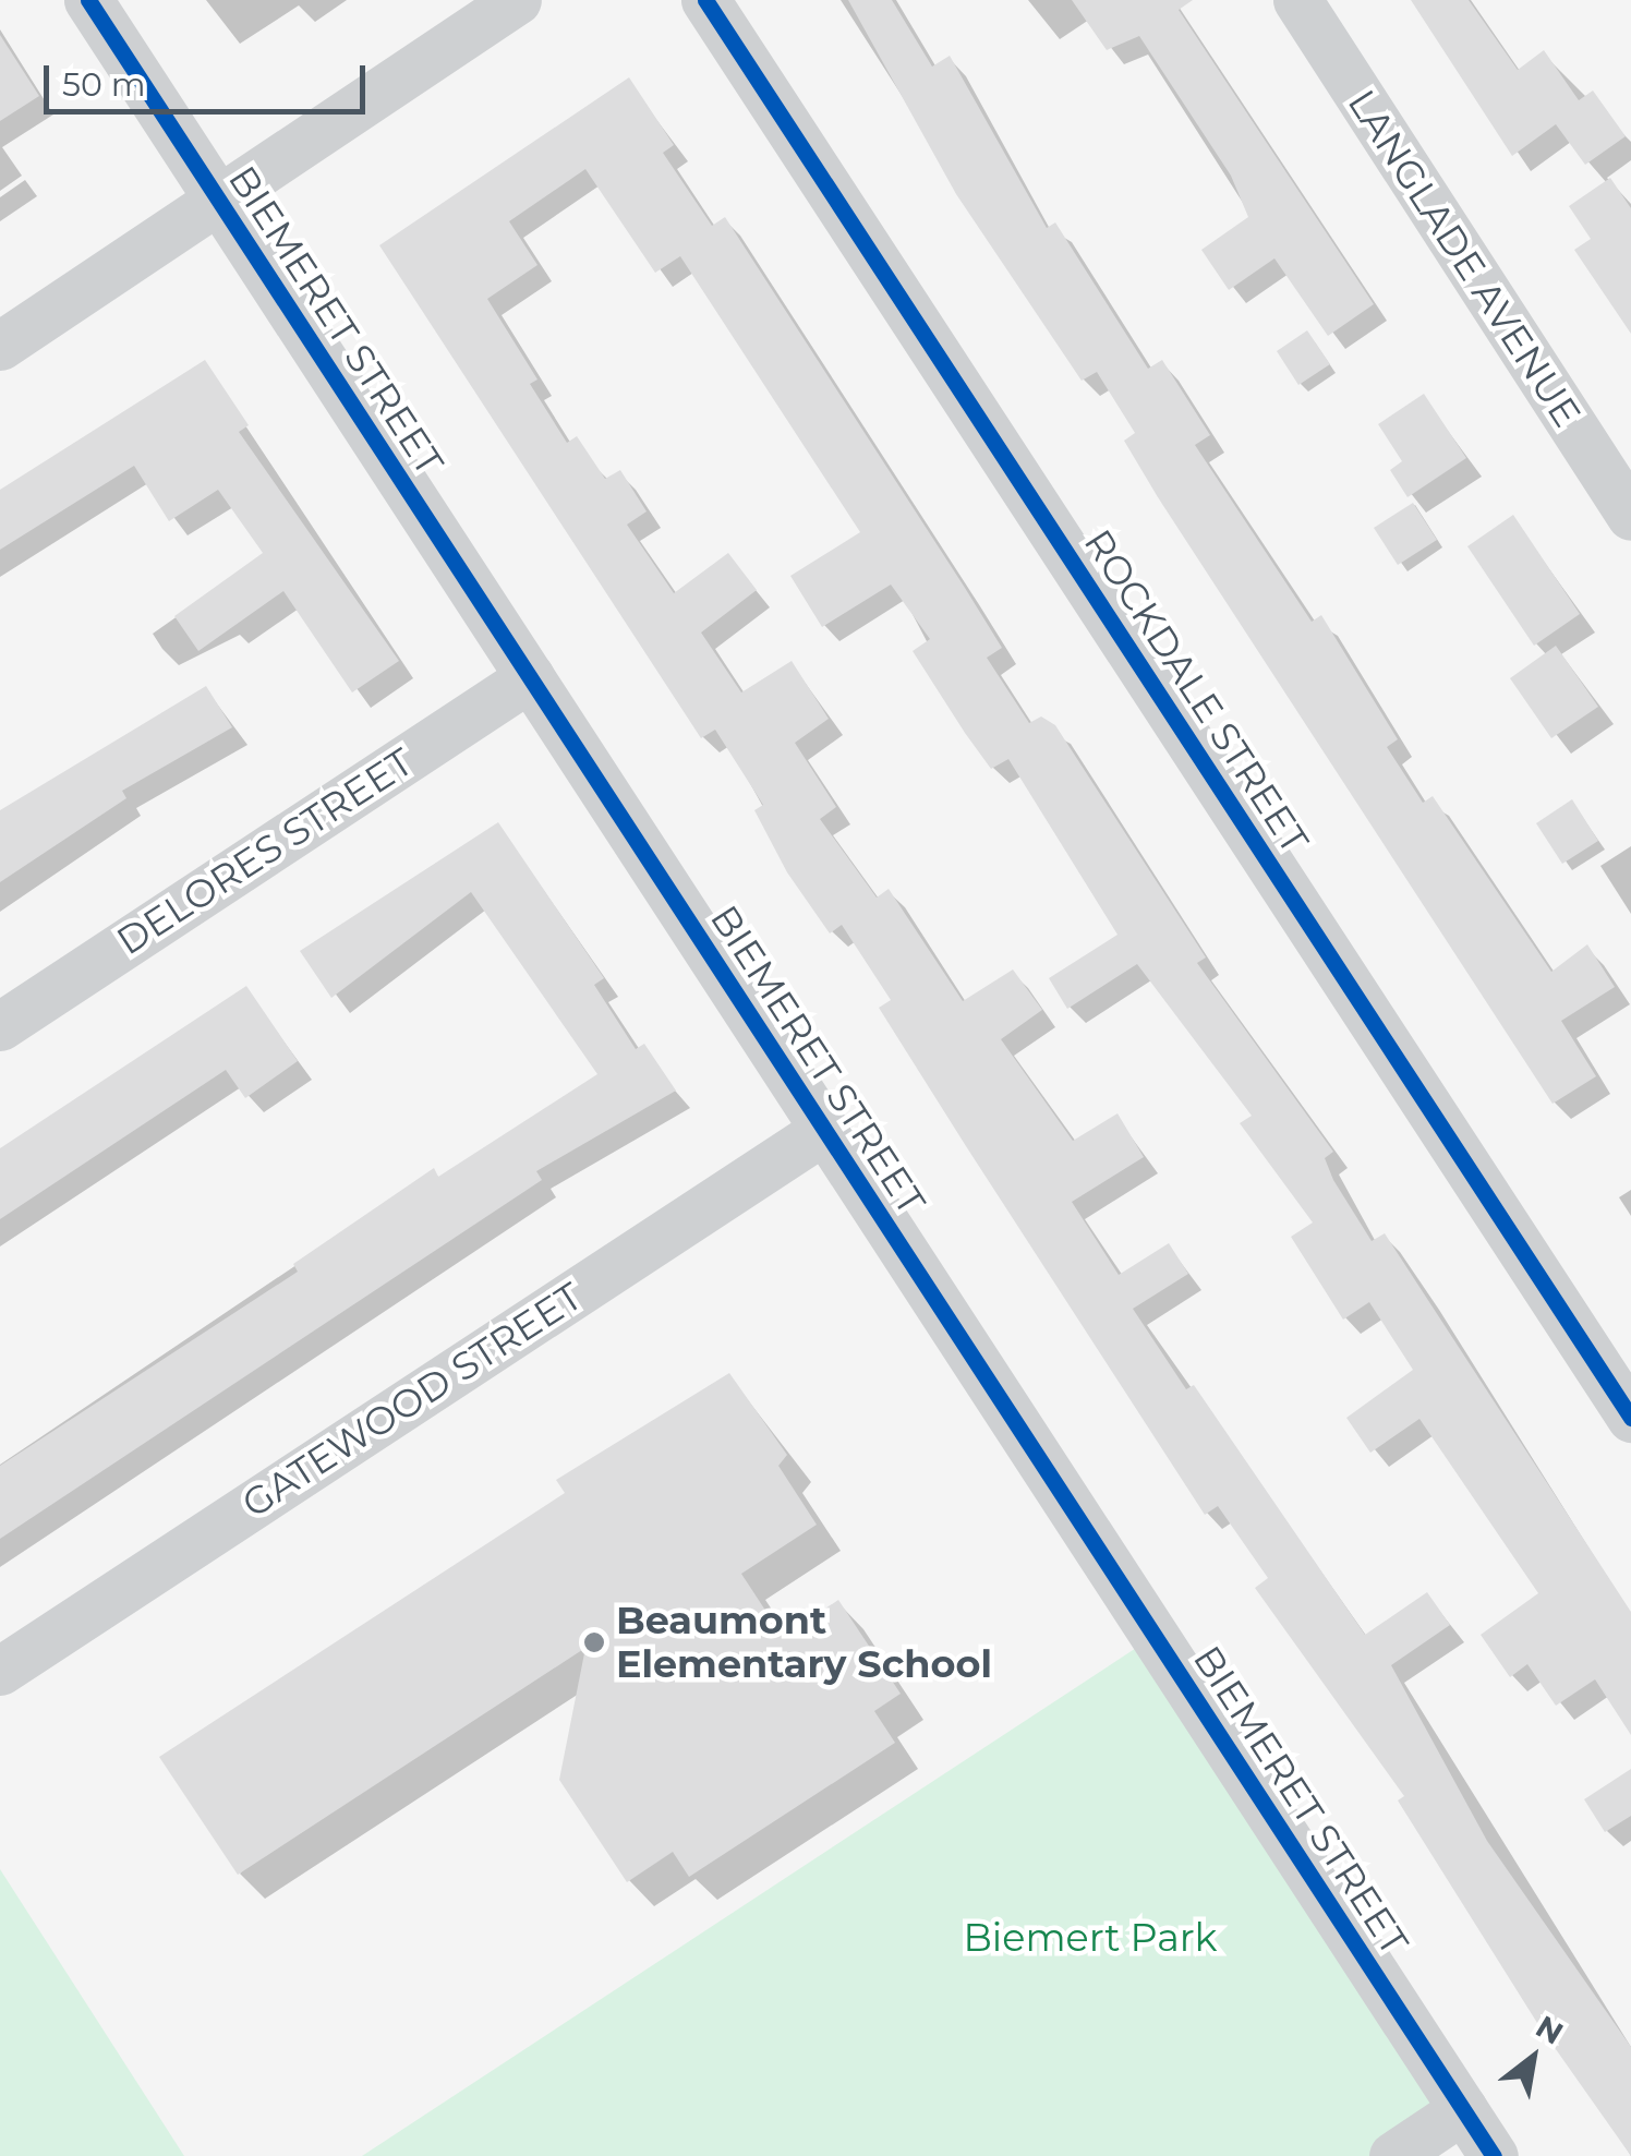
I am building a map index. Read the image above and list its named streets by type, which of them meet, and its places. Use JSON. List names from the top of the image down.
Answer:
{
  "streets": {
    "street": [
      "LANGLADE AVENUE",
      "BIEMERET STREET",
      "ROCKDALE STREET",
      "DELORES STREET",
      "GATEWOOD STREET"
    ]
  },
  "crossings": [
    ["BIEMERET STREET", "DELORES STREET"],
    ["BIEMERET STREET", "GATEWOOD STREET"]
  ],
  "parks": ["Biemert Park"],
  "places": ["Beaumont Elementary School"],
  "scale_bar": "50 m",
  "north": "top right"
}
